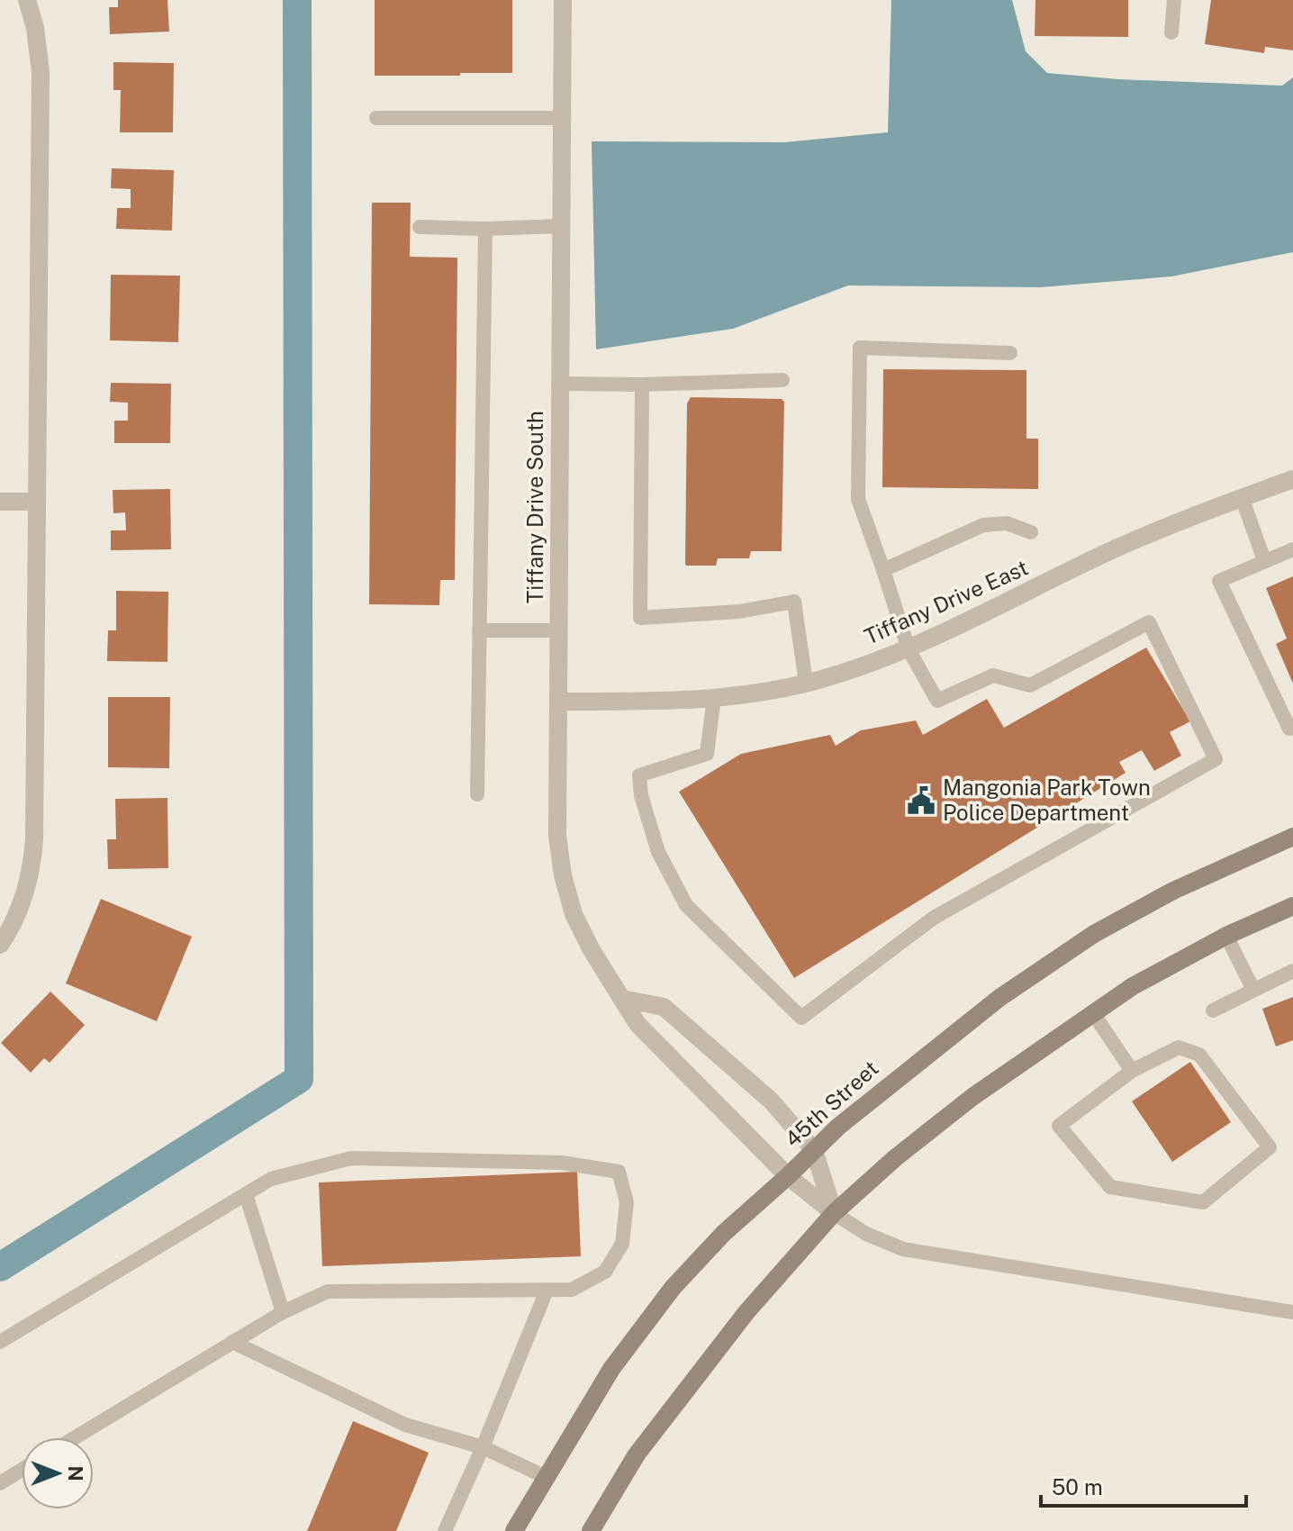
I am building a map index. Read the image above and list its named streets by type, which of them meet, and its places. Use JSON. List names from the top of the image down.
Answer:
{
  "streets": {
    "main road": ["45th Street"],
    "street": ["Tiffany Drive South", "Tiffany Drive East"]
  },
  "crossings": [
    ["Tiffany Drive South", "Tiffany Drive East"],
    ["Tiffany Drive South", "45th Street"]
  ],
  "places": {
    "public building": ["Mangonia Park Town Police Department"]
  },
  "scale_bar": "50 m",
  "north": "right"
}
